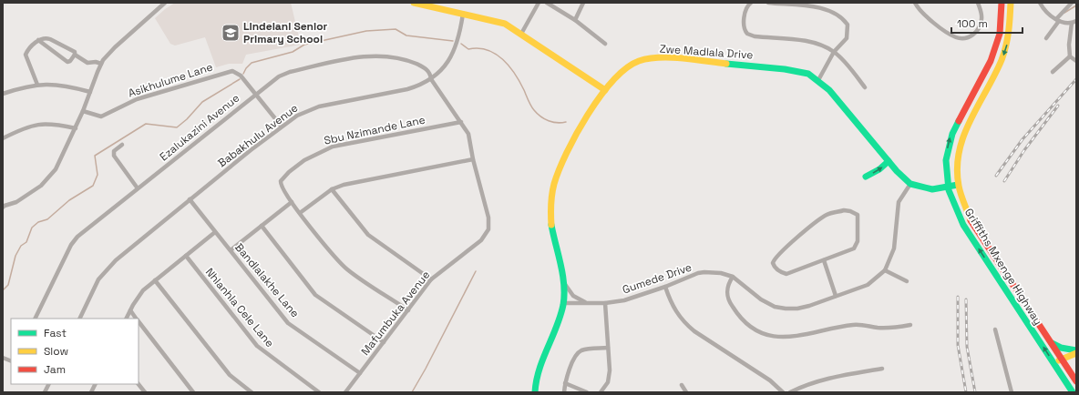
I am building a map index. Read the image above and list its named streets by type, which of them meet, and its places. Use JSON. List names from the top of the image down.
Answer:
{
  "streets": {
    "street": [
      "Zwe Madlala Drive",
      "Asikhulume Lane",
      "Ezalukazini Avenue",
      "Sbu Nzimande Lane",
      "Babakhulu Avenue",
      "Griffiths Mxenge Highway",
      "Gumede Drive",
      "Bandlalakhe Lane",
      "Nhlanhla Cele Lane",
      "Mafumbuka Avenue"
    ]
  },
  "crossings": [
    ["Zwe Madlala Drive", "Griffiths Mxenge Highway"],
    ["Zwe Madlala Drive", "Gumede Drive"],
    ["Asikhulume Lane", "Ezalukazini Avenue"],
    ["Asikhulume Lane", "Babakhulu Avenue"],
    ["Ezalukazini Avenue", "Babakhulu Avenue"],
    ["Ezalukazini Avenue", "Mafumbuka Avenue"],
    ["Sbu Nzimande Lane", "Mafumbuka Avenue"],
    ["Babakhulu Avenue", "Bandlalakhe Lane"],
    ["Babakhulu Avenue", "Mafumbuka Avenue"],
    ["Bandlalakhe Lane", "Mafumbuka Avenue"]
  ],
  "places": {
    "school or university": ["Lindelani Senior Primary School"]
  },
  "legend": ["Fast", "Slow", "Jam"],
  "scale_bar": "100 m"
}
